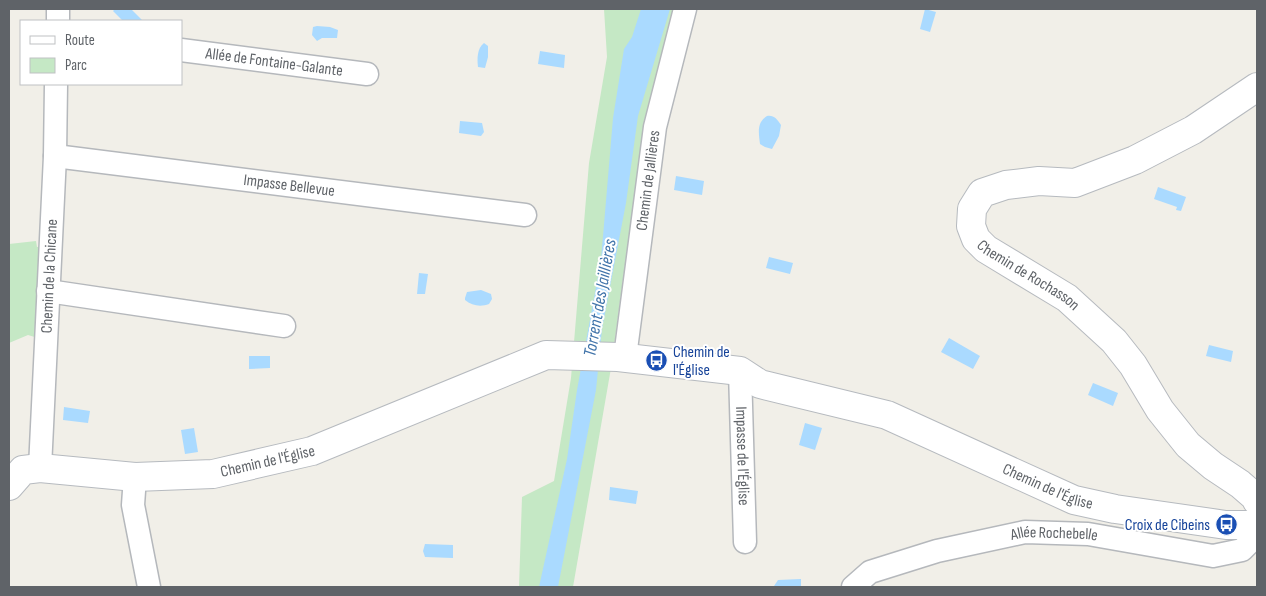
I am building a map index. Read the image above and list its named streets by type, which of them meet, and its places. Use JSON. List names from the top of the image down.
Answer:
{
  "streets": {
    "street": [
      "Allée de Fontaine-Galante",
      "Chemin de Jallières",
      "Impasse Bellevue",
      "Chemin de Rochasson",
      "Chemin de la Chicane",
      "Impasse de l'Église",
      "Chemin de l'Église",
      "Allée Rochebelle"
    ]
  },
  "crossings": [
    ["Chemin de Jallières", "Chemin de l'Église"],
    ["Impasse Bellevue", "Chemin de la Chicane"],
    ["Chemin de la Chicane", "Chemin de l'Église"],
    ["Impasse de l'Église", "Chemin de l'Église"]
  ],
  "water": ["Torrent des Jaillières"],
  "places": {
    "bus stop": ["Chemin de l'Église", "Croix de Cibeins"]
  },
  "legend": ["Route", "Parc"]
}
